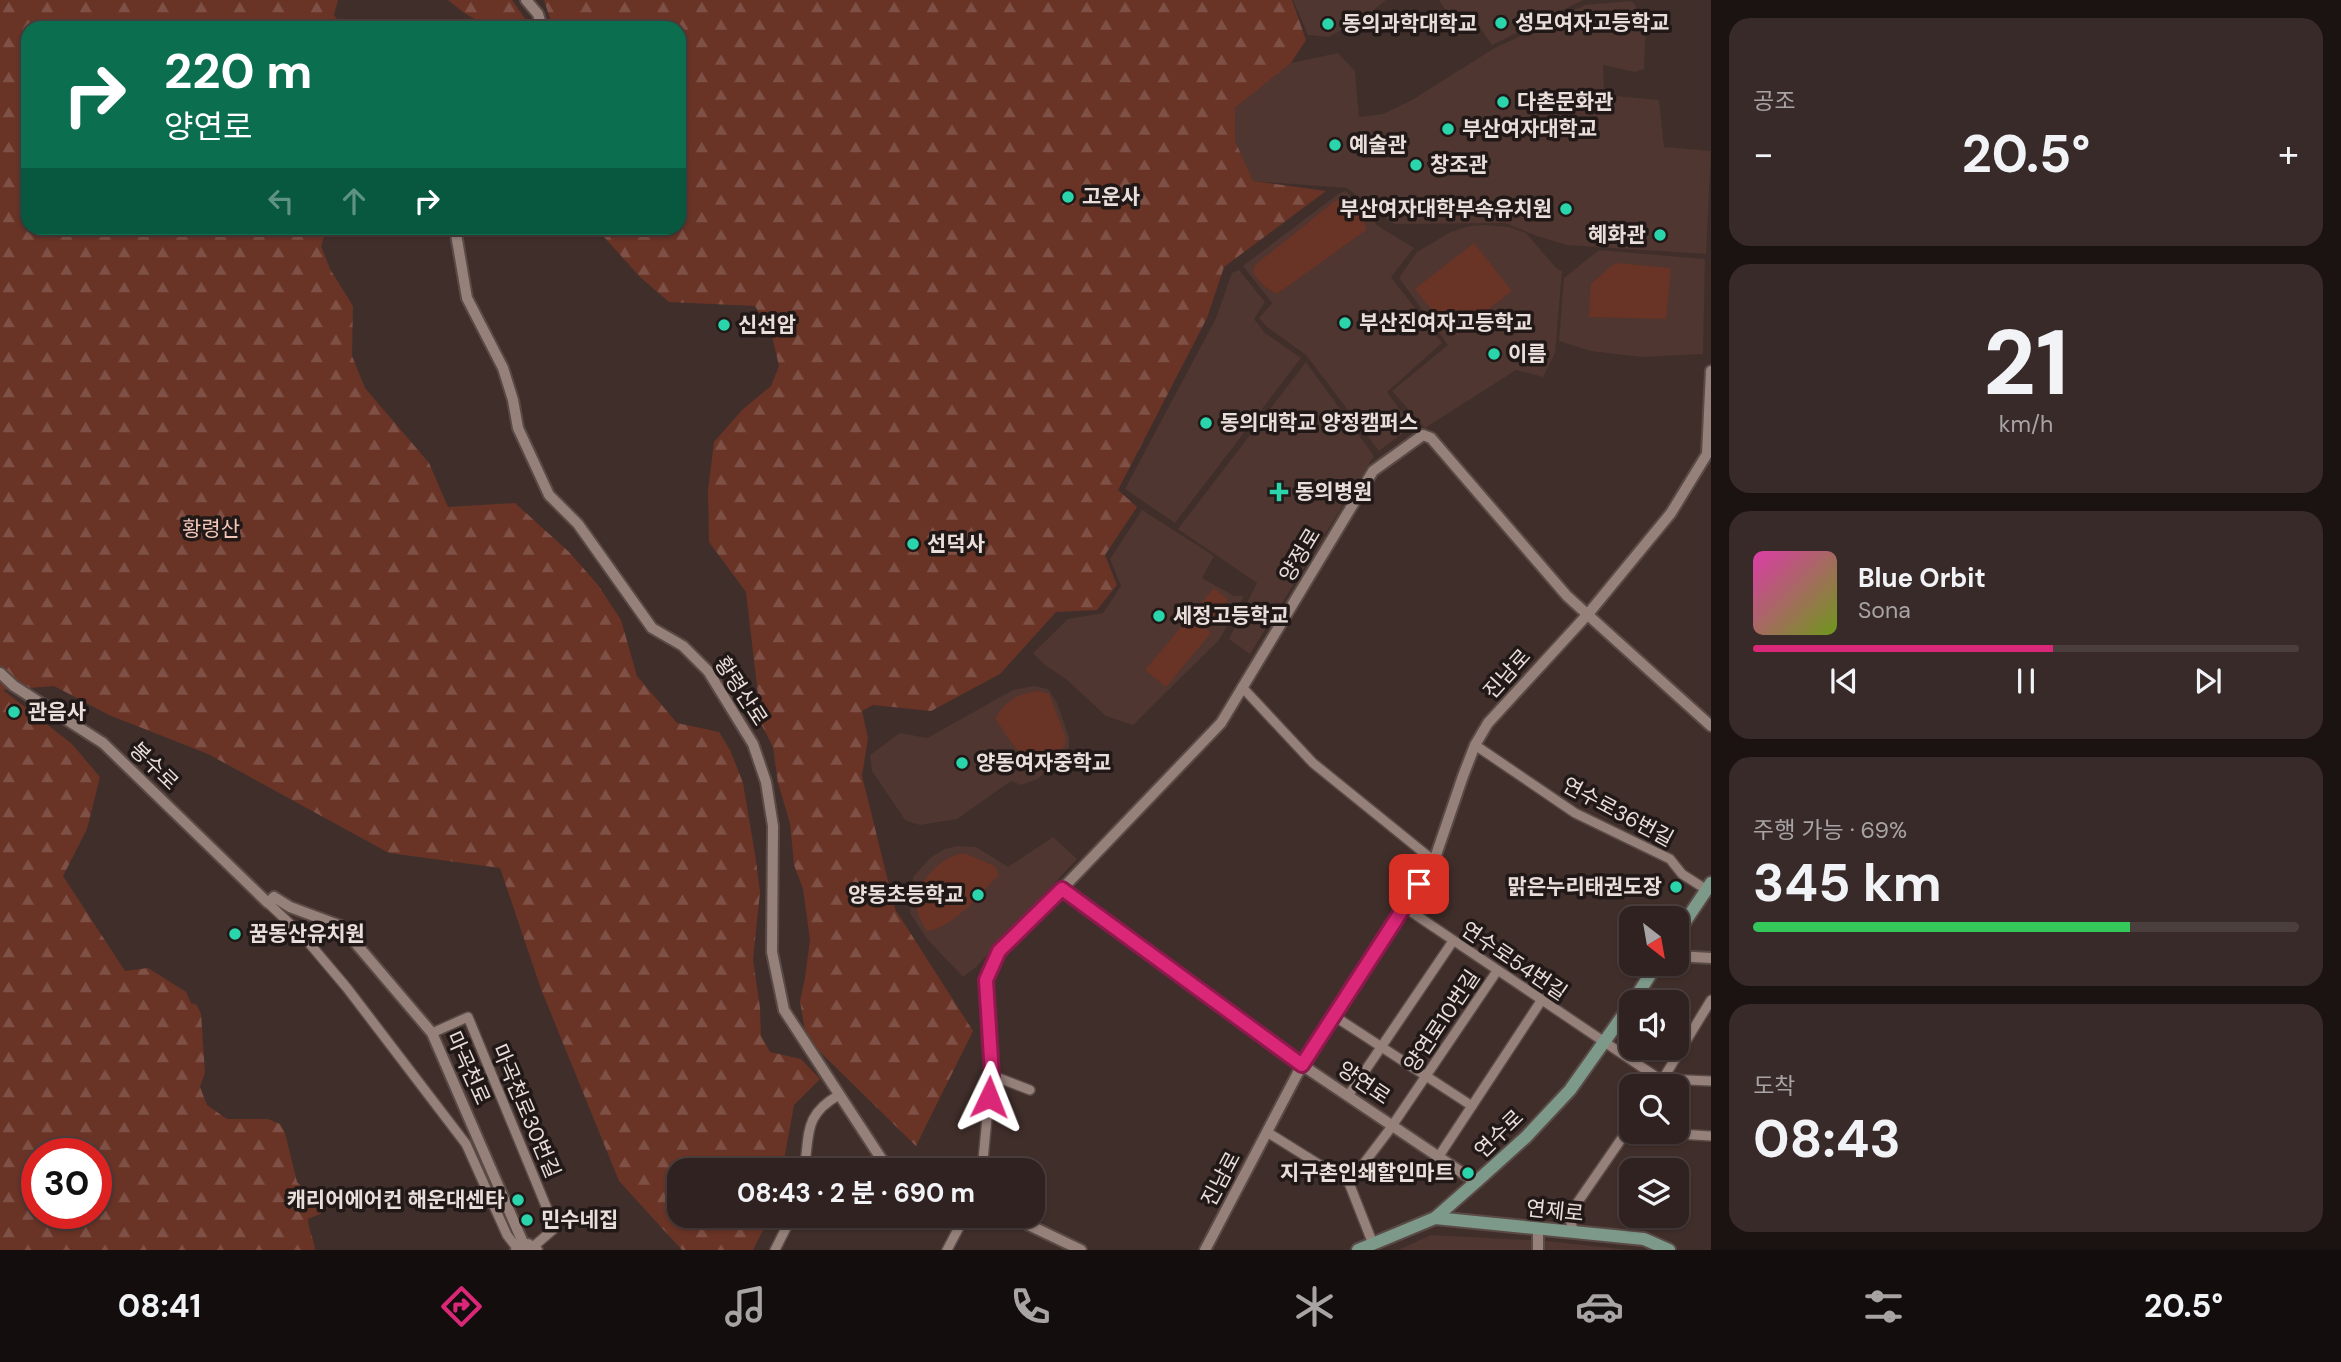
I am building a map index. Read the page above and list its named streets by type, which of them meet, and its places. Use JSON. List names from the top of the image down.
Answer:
{
  "streets": {
    "main road": ["연수로", "연제로"],
    "street": [
      "양정로",
      "진남로",
      "황령산로",
      "봉수로",
      "연수로36번길",
      "연수로54번길",
      "양연로10번길",
      "마곡천로",
      "양연로",
      "마곡천로30번길"
    ]
  },
  "crossings": [
    ["양정로", "진남로"],
    ["양정로", "양연로"],
    ["진남로", "연수로36번길"],
    ["진남로", "연수로54번길"],
    ["진남로", "양연로"],
    ["봉수로", "마곡천로"],
    ["연수로54번길", "양연로10번길"],
    ["연수로54번길", "연수로"],
    ["양연로10번길", "양연로"],
    ["마곡천로", "마곡천로30번길"],
    ["양연로", "연수로"],
    ["연수로", "연제로"]
  ],
  "parks": ["황령산"],
  "places": {
    "other": [
      "성모여자고등학교",
      "동의과학대학교",
      "다촌문화관",
      "부산여자대학교",
      "예술관",
      "창조관",
      "고운사",
      "부산여자대학부속유치원",
      "혜화관",
      "부산진여자고등학교",
      "신선암",
      "이름",
      "동의대학교 양정캠퍼스",
      "선덕사",
      "세정고등학교",
      "관음사",
      "양동여자중학교",
      "맑은누리태권도장",
      "양동초등학교",
      "꿈동산유치원",
      "지구촌인쇄할인마트",
      "캐리어에어컨 해운대센타",
      "민수네집"
    ],
    "health": ["동의병원"]
  },
  "north": "bottom right",
  "page": {
    "tile": [
      "공조",
      ["21", "km/h"],
      ["주행 가능 · 69%", "345 km"],
      ["도착", "08:43"]
    ],
    "turn": ["220 m", "양연로"],
    "heat": ["−", "20.5°", "+"],
    "song": ["Blue Orbit", "Sona"],
    "limit": "30",
    "trip": "08:43 · 2 분 · 690 m",
    "tabs": ["08:41", "20.5°"]
  }
}
